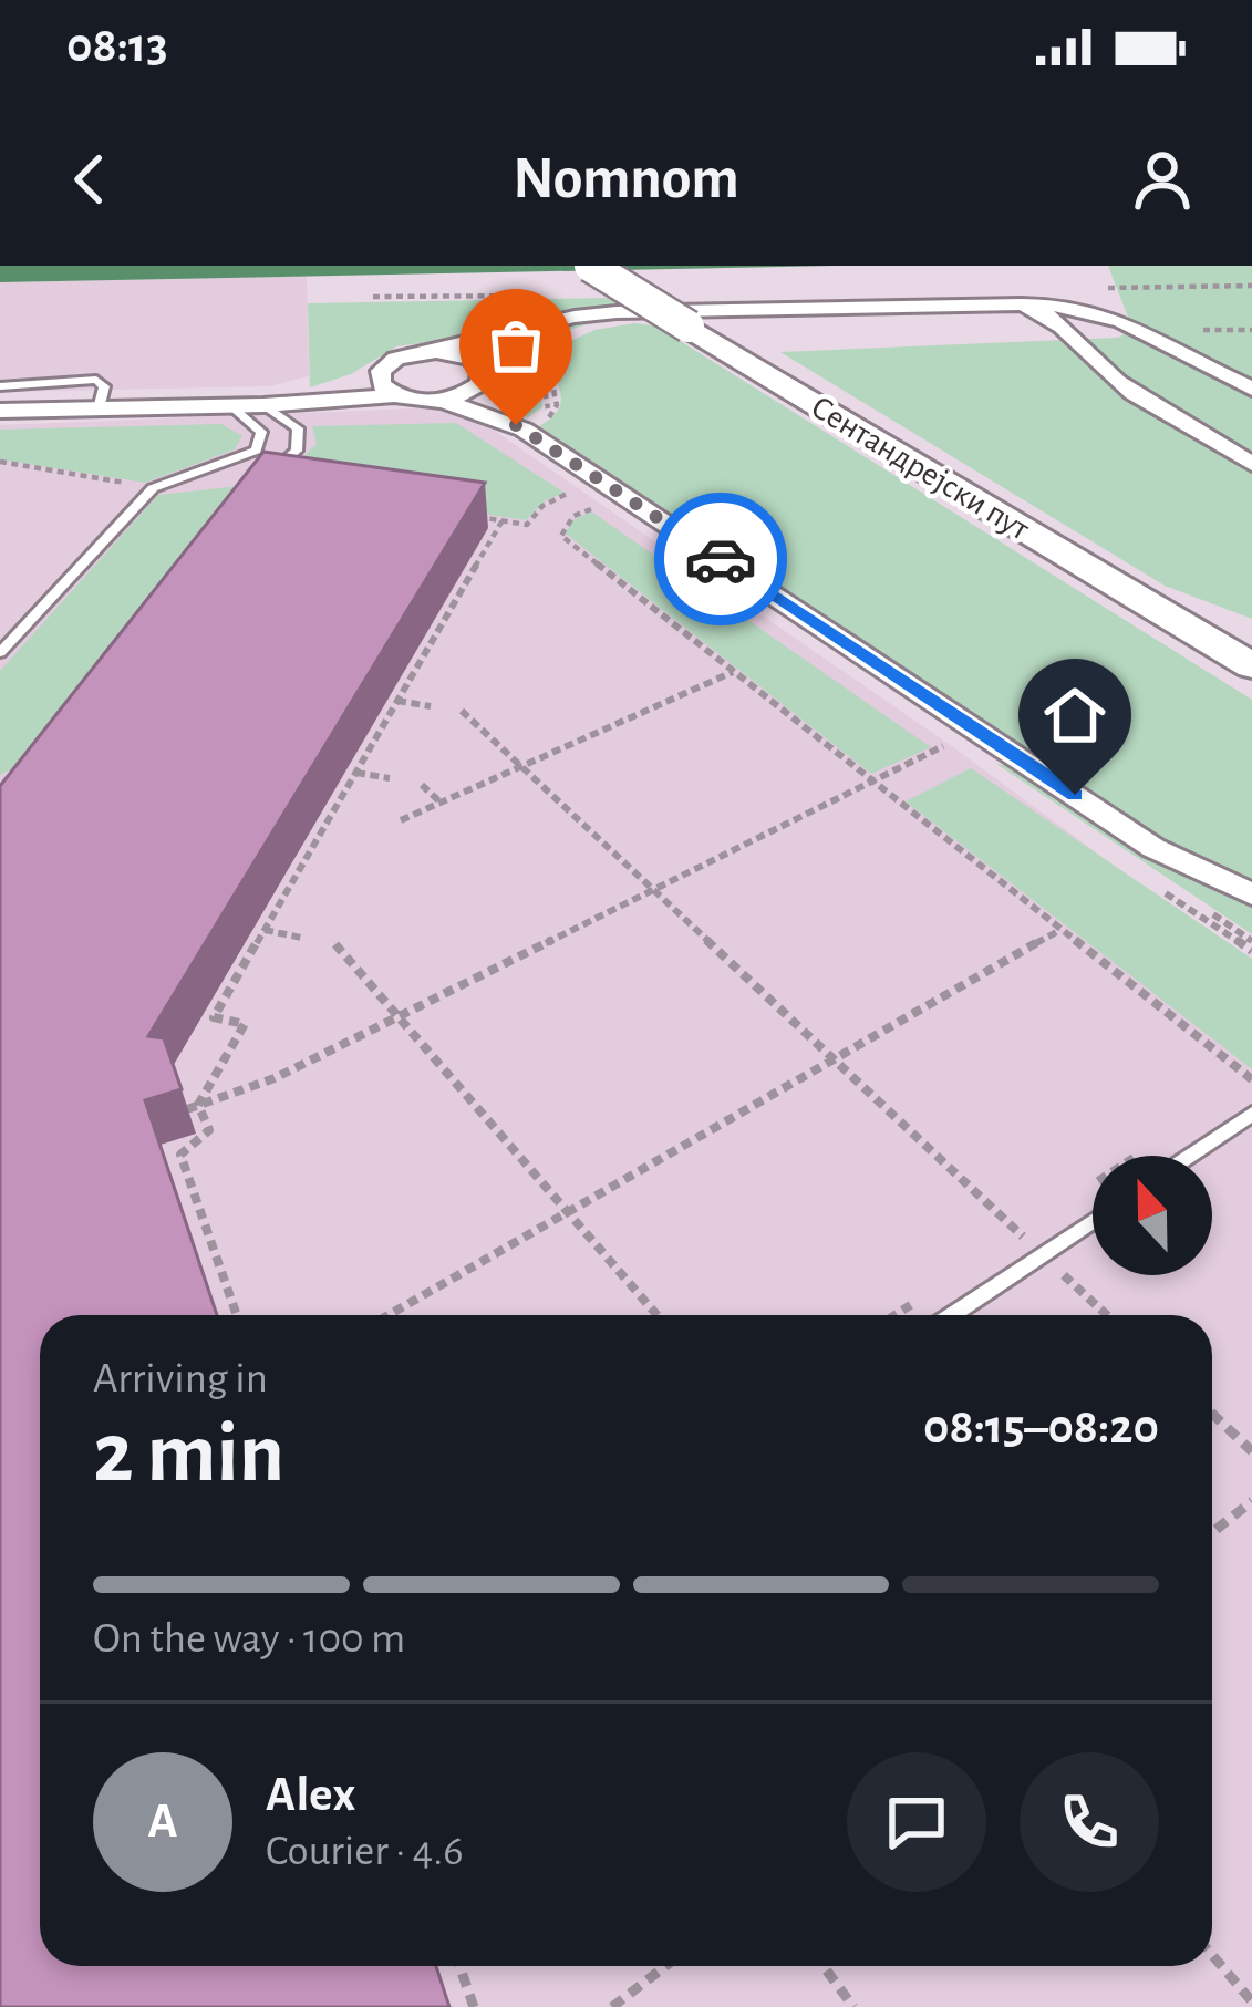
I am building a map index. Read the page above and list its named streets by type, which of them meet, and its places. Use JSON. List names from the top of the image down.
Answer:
{
  "streets": {
    "main road": ["Сентандрејски пут"]
  },
  "north": "top",
  "page": {
    "status": "08:13",
    "header": "Nomnom",
    "heading": ["2 min", "Arriving in", "08:15–08:20"],
    "panel": ["Alex", "Courier · 4.6"],
    "bar": "On the way · 100 m",
    "round": "A"
  }
}
